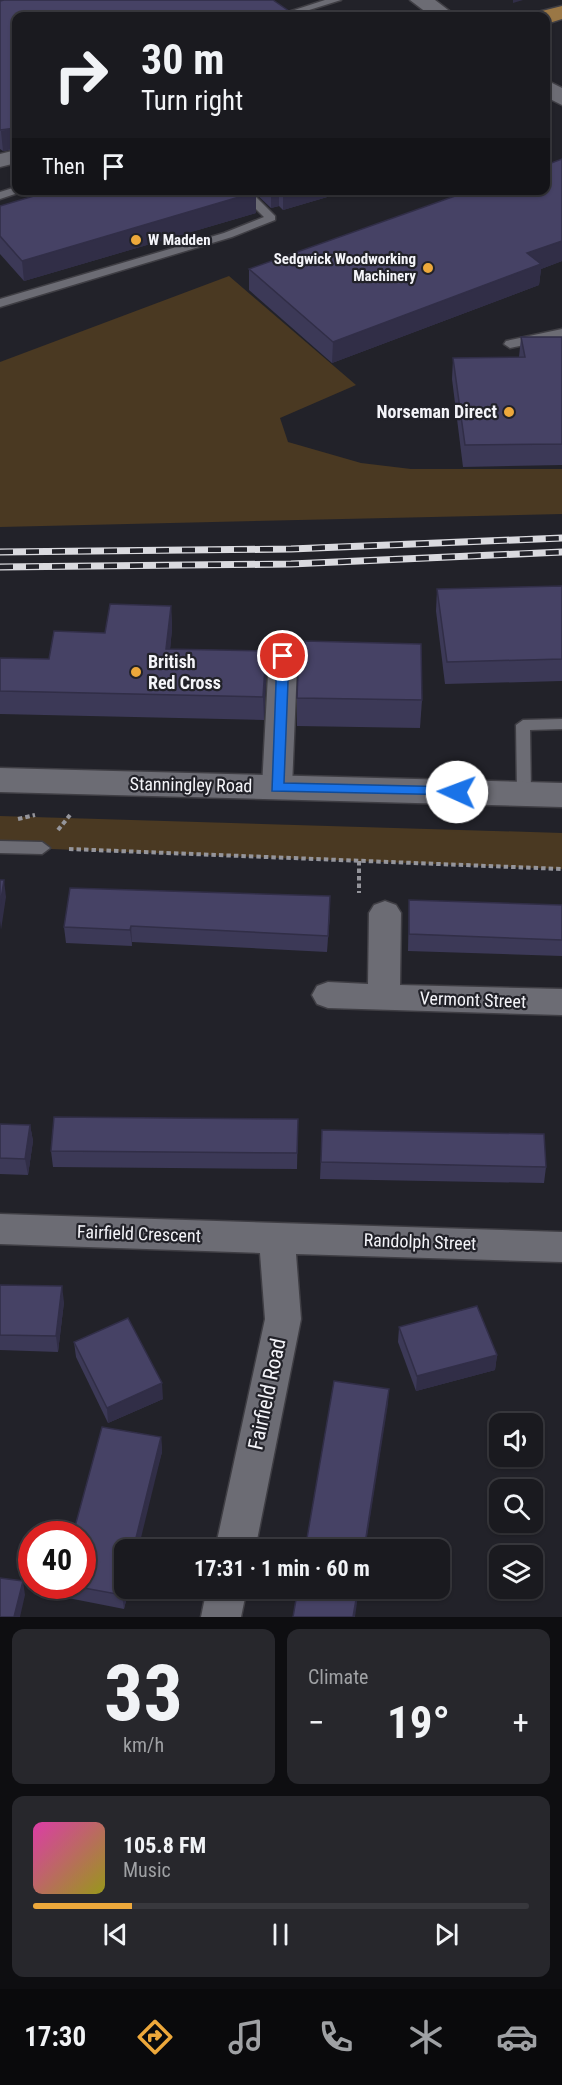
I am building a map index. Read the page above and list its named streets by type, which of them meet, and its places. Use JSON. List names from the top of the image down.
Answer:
{
  "streets": {
    "street": [
      "Stanningley Road",
      "Vermont Street",
      "Fairfield Crescent",
      "Randolph Street",
      "Fairfield Road"
    ]
  },
  "crossings": [
    ["Fairfield Crescent", "Randolph Street"],
    ["Fairfield Crescent", "Fairfield Road"],
    ["Randolph Street", "Fairfield Road"]
  ],
  "places": [
    "W Madden",
    "Sedgwick Woodworking Machinery",
    "Norseman Direct",
    "British Red Cross"
  ],
  "page": {
    "turn": ["30 m", "Turn right"],
    "then": "Then",
    "limit": "40",
    "trip": "17:31 · 1 min · 60 m",
    "tile": [
      ["33", "km/h"],
      "Climate"
    ],
    "heat": ["−", "19°", "+"],
    "song": ["105.8 FM", "Music"],
    "tabs": "17:30"
  }
}
